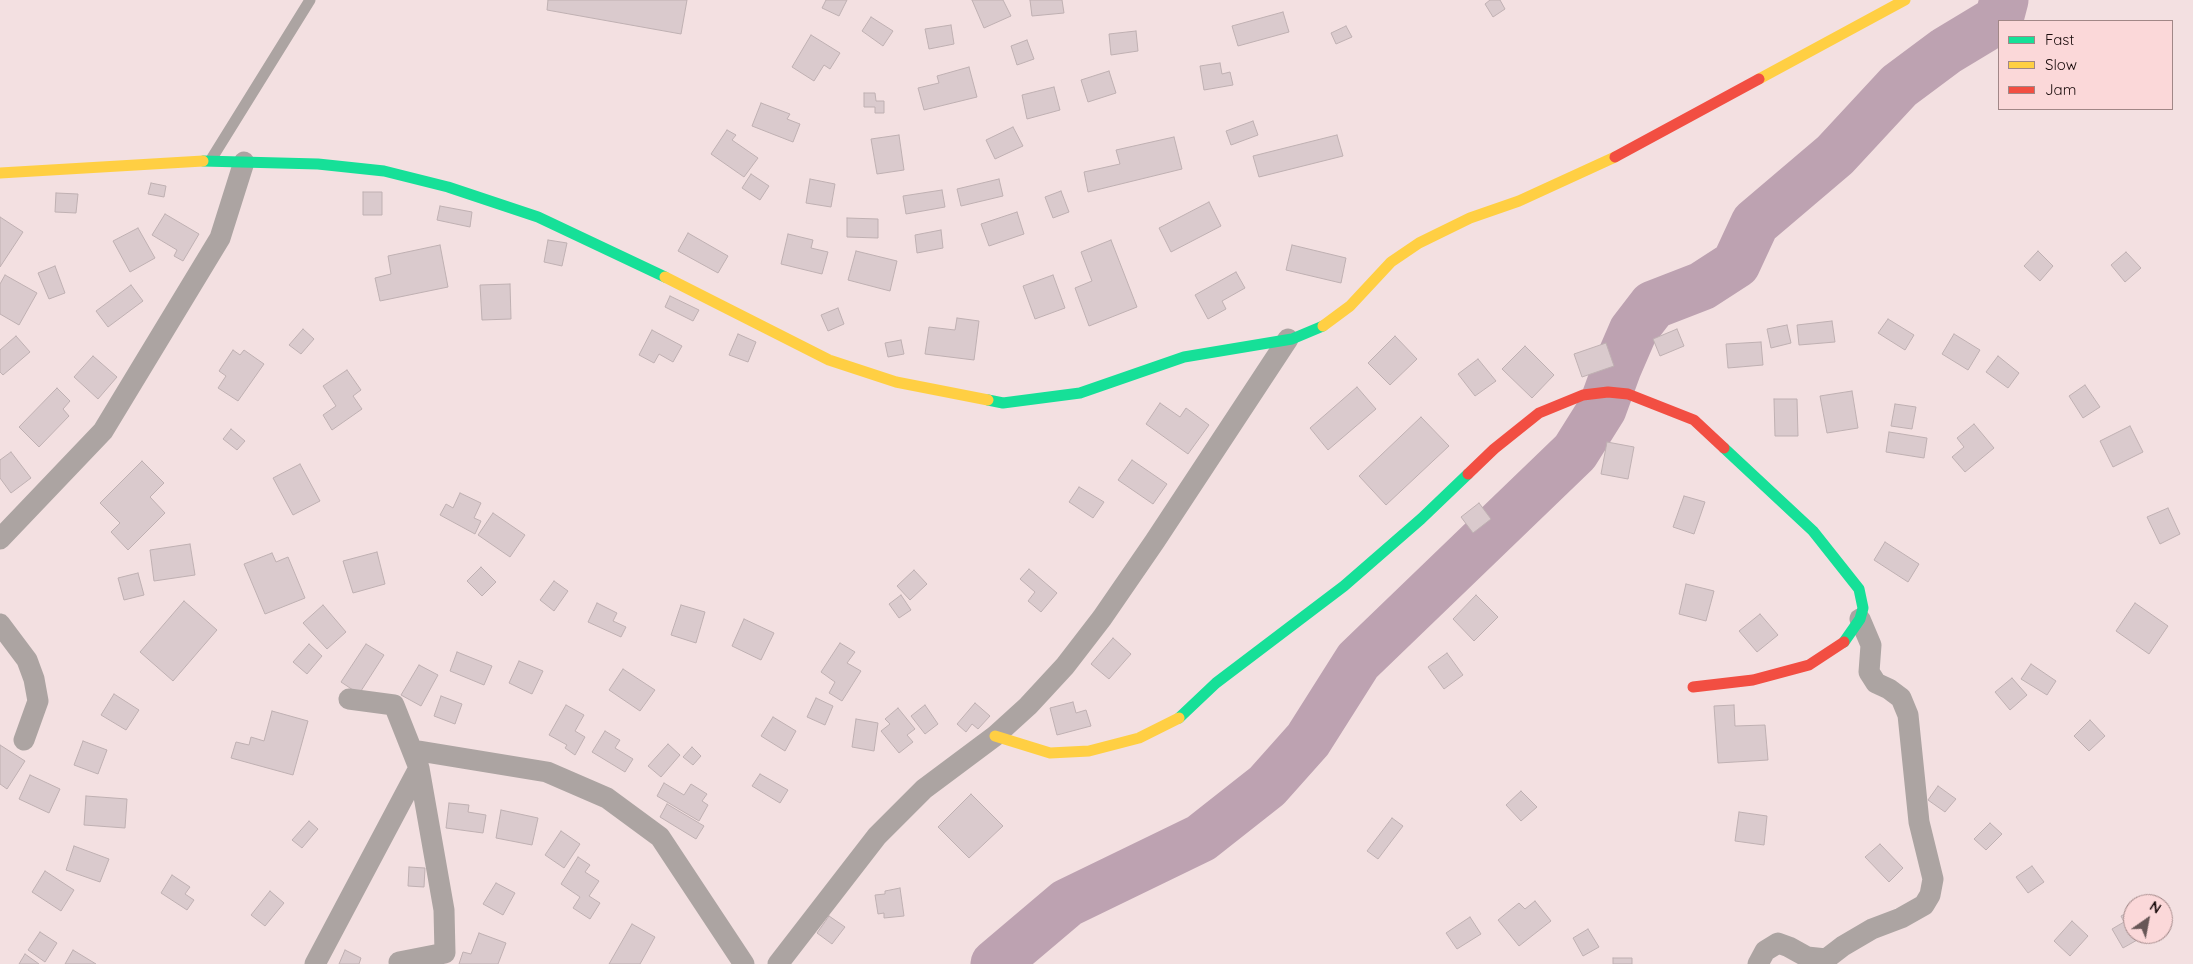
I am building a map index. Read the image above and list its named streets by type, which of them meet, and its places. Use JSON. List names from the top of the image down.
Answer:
{
  "legend": ["Fast", "Slow", "Jam"],
  "north": "top right"
}
